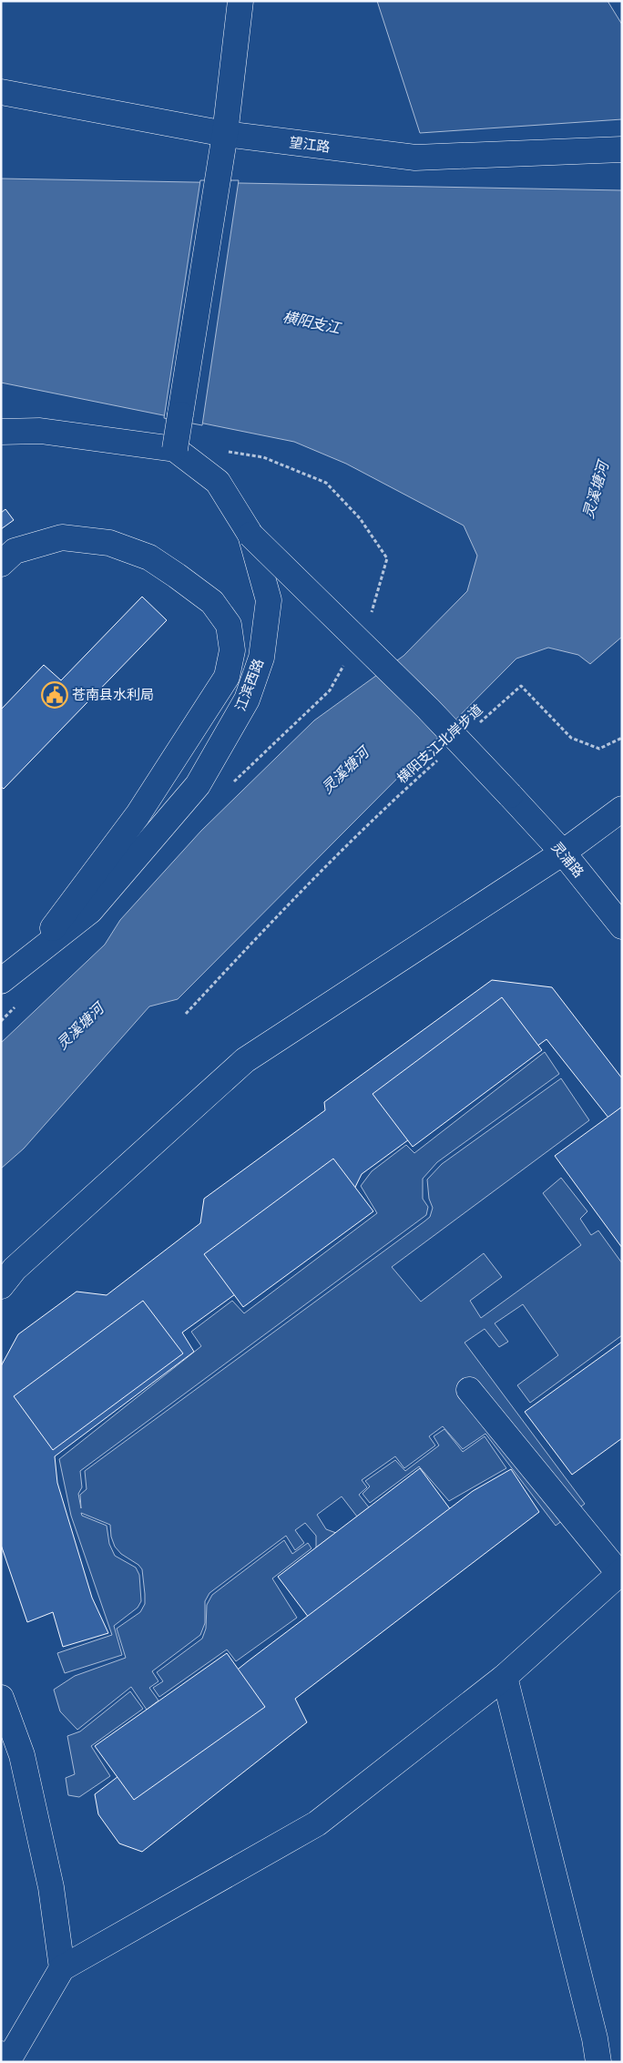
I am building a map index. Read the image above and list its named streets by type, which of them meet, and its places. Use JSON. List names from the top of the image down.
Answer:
{
  "streets": {
    "street": ["望江路", "江滨西路", "灵浦路"],
    "path": ["横阳支江北岸步道"]
  },
  "crossings": [
    ["江滨西路", "灵浦路"]
  ],
  "water": ["横阳支江", "灵溪塘河"],
  "places": {
    "public building": ["苍南县水利局"]
  }
}
